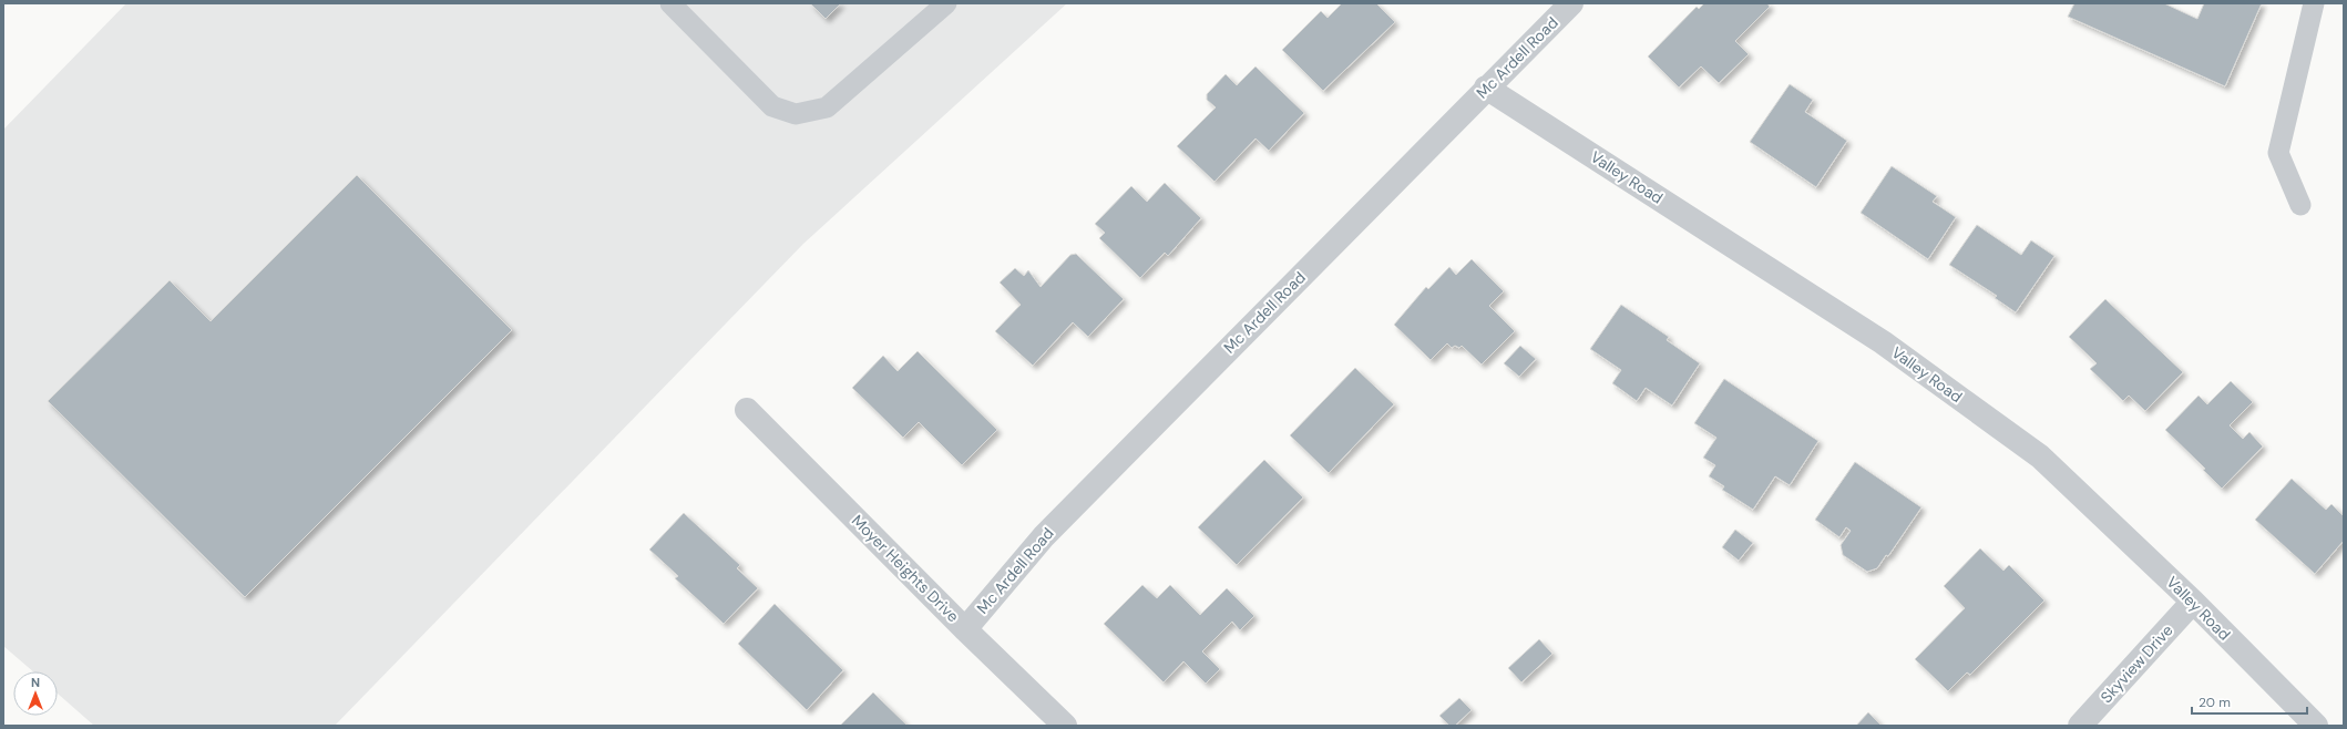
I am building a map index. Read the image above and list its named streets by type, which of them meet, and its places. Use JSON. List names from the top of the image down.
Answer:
{
  "streets": {
    "street": [
      "Mc Ardell Road",
      "Valley Road",
      "Moyer Heights Drive",
      "Skyview Drive"
    ]
  },
  "crossings": [
    ["Mc Ardell Road", "Valley Road"],
    ["Mc Ardell Road", "Moyer Heights Drive"],
    ["Valley Road", "Skyview Drive"]
  ],
  "scale_bar": "20 m",
  "north": "top"
}
